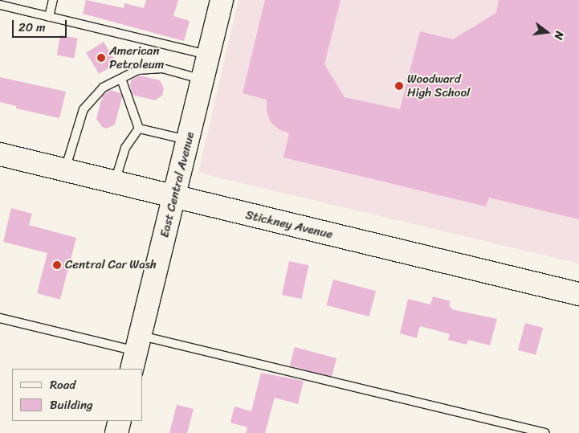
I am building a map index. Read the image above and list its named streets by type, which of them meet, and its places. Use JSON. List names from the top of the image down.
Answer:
{
  "streets": {
    "street": ["East Central Avenue", "Stickney Avenue"]
  },
  "crossings": [
    ["East Central Avenue", "Stickney Avenue"]
  ],
  "places": ["American Petroleum", "Woodward High School", "Central Car Wash"],
  "legend": ["Road", "Building"],
  "scale_bar": "20 m",
  "north": "right"
}
